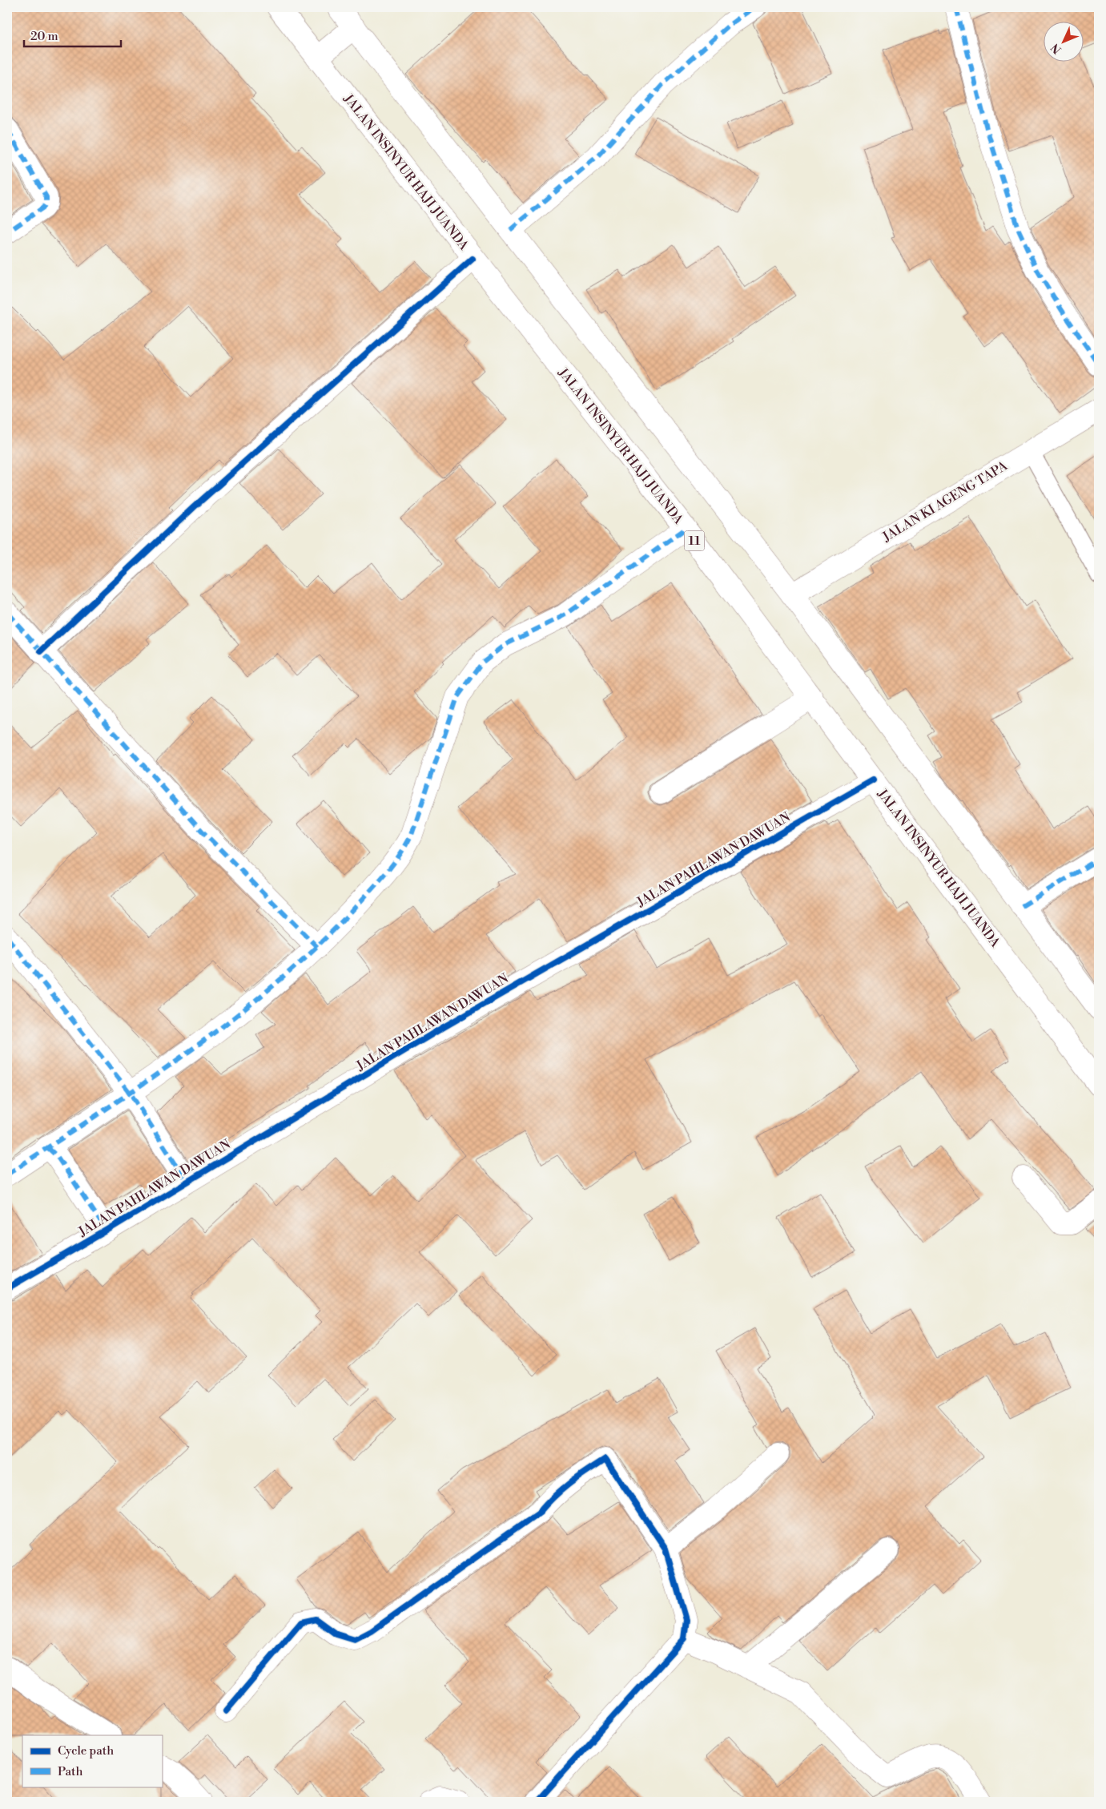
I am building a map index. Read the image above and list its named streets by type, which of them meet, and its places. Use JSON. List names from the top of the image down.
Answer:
{
  "streets": {
    "main road": [
      "JALAN INSINYUR HAJI JUANDA",
      "JALAN KI AGENG TAPA",
      "11",
      "JALAN PAHLAWAN DAWUAN"
    ]
  },
  "crossings": [
    ["JALAN INSINYUR HAJI JUANDA", "JALAN PAHLAWAN DAWUAN"]
  ],
  "legend": ["Cycle path", "Path"],
  "scale_bar": "20 m",
  "north": "bottom left"
}
